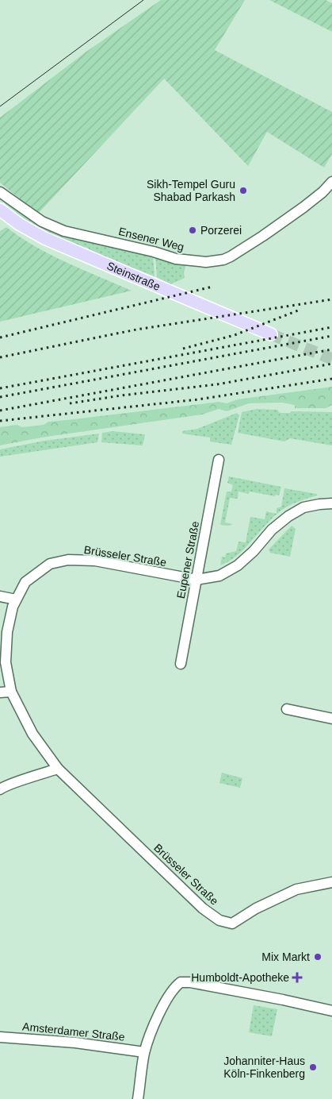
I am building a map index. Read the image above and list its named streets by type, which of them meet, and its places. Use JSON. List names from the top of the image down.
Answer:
{
  "streets": {
    "main road": ["Steinstraße"],
    "street": [
      "Ensener Weg",
      "Brüsseler Straße",
      "Eupener Straße",
      "Amsterdamer Straße"
    ]
  },
  "crossings": [
    ["Brüsseler Straße", "Eupener Straße"]
  ],
  "places": {
    "other": [
      "Sikh-Tempel Guru Shabad Parkash",
      "Porzerei",
      "Mix Markt",
      "Johanniter-Haus Köln-Finkenberg"
    ],
    "health": ["Humboldt-Apotheke"]
  }
}
